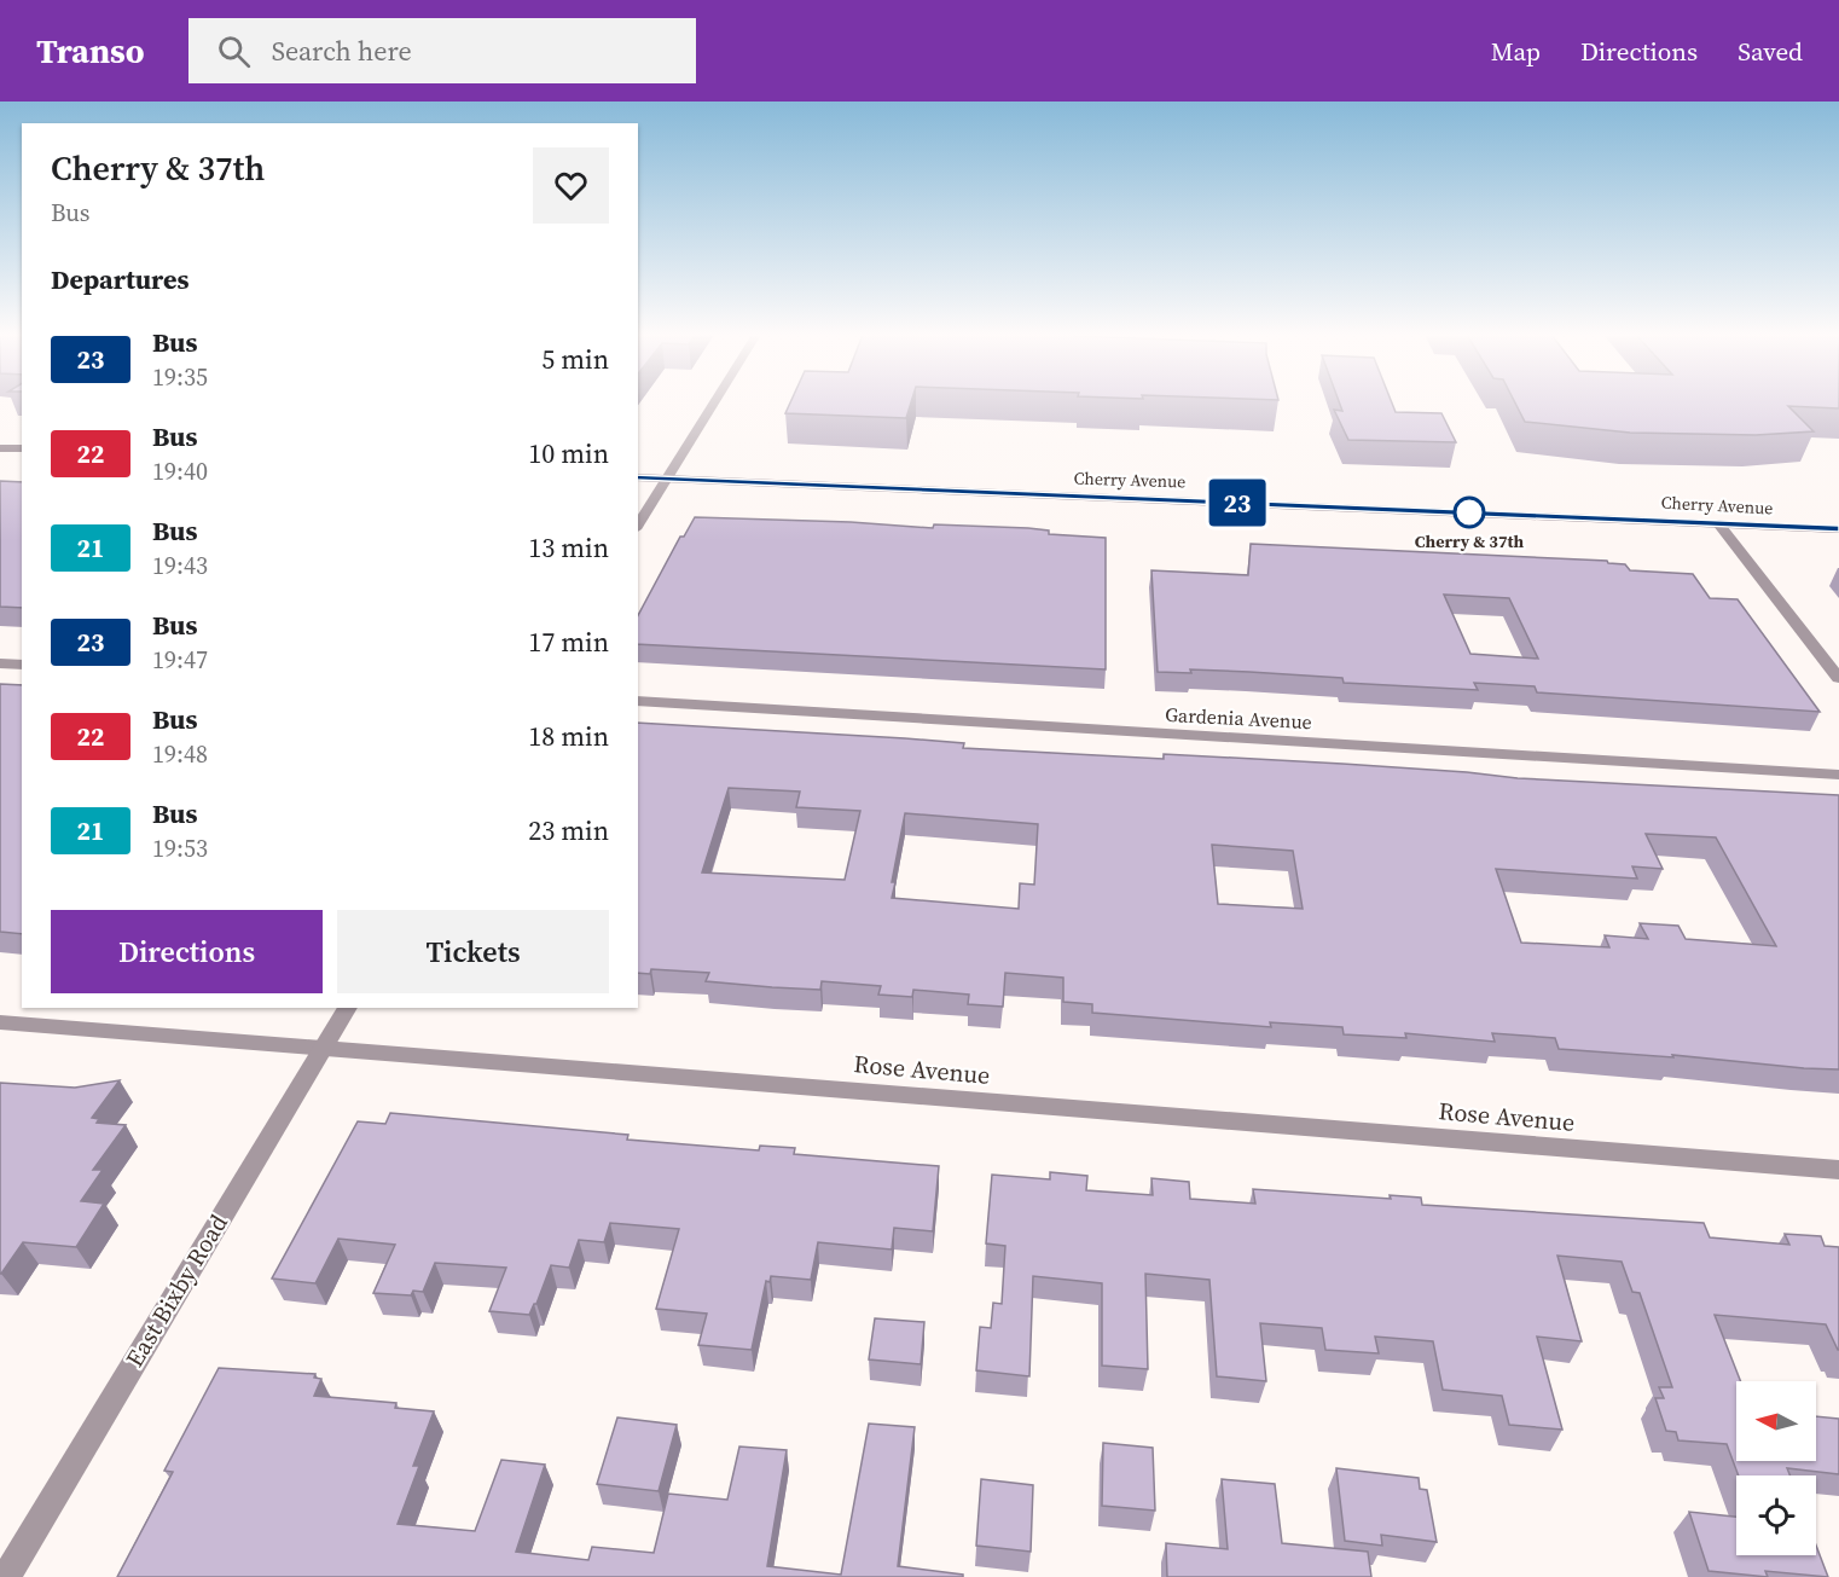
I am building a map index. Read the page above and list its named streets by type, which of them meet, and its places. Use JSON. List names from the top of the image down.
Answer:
{
  "streets": {
    "main road": ["Cherry Avenue"],
    "street": ["Gardenia Avenue", "Rose Avenue", "East Bixby Road"]
  },
  "crossings": [
    ["Rose Avenue", "East Bixby Road"]
  ],
  "places": ["Cherry & 37th"],
  "lines": ["bus line 23"],
  "north": "left",
  "page": {
    "header": "Transo",
    "search": "Search here",
    "nav": ["Map", "Directions", "Saved"],
    "on_map": "23",
    "heading": [
      ["Cherry & 37th", "Bus"],
      "Departures"
    ],
    "list": [
      {
        "mark": "23",
        "name": "Bus",
        "note": "19:35",
        "value": "5 min"
      },
      {
        "mark": "22",
        "name": "Bus",
        "note": "19:40",
        "value": "10 min"
      },
      {
        "mark": "21",
        "name": "Bus",
        "note": "19:43",
        "value": "13 min"
      },
      {
        "mark": "23",
        "name": "Bus",
        "note": "19:47",
        "value": "17 min"
      },
      {
        "mark": "22",
        "name": "Bus",
        "note": "19:48",
        "value": "18 min"
      },
      {
        "mark": "21",
        "name": "Bus",
        "note": "19:53",
        "value": "23 min"
      }
    ],
    "buttons": ["Directions", "Tickets"]
  }
}
